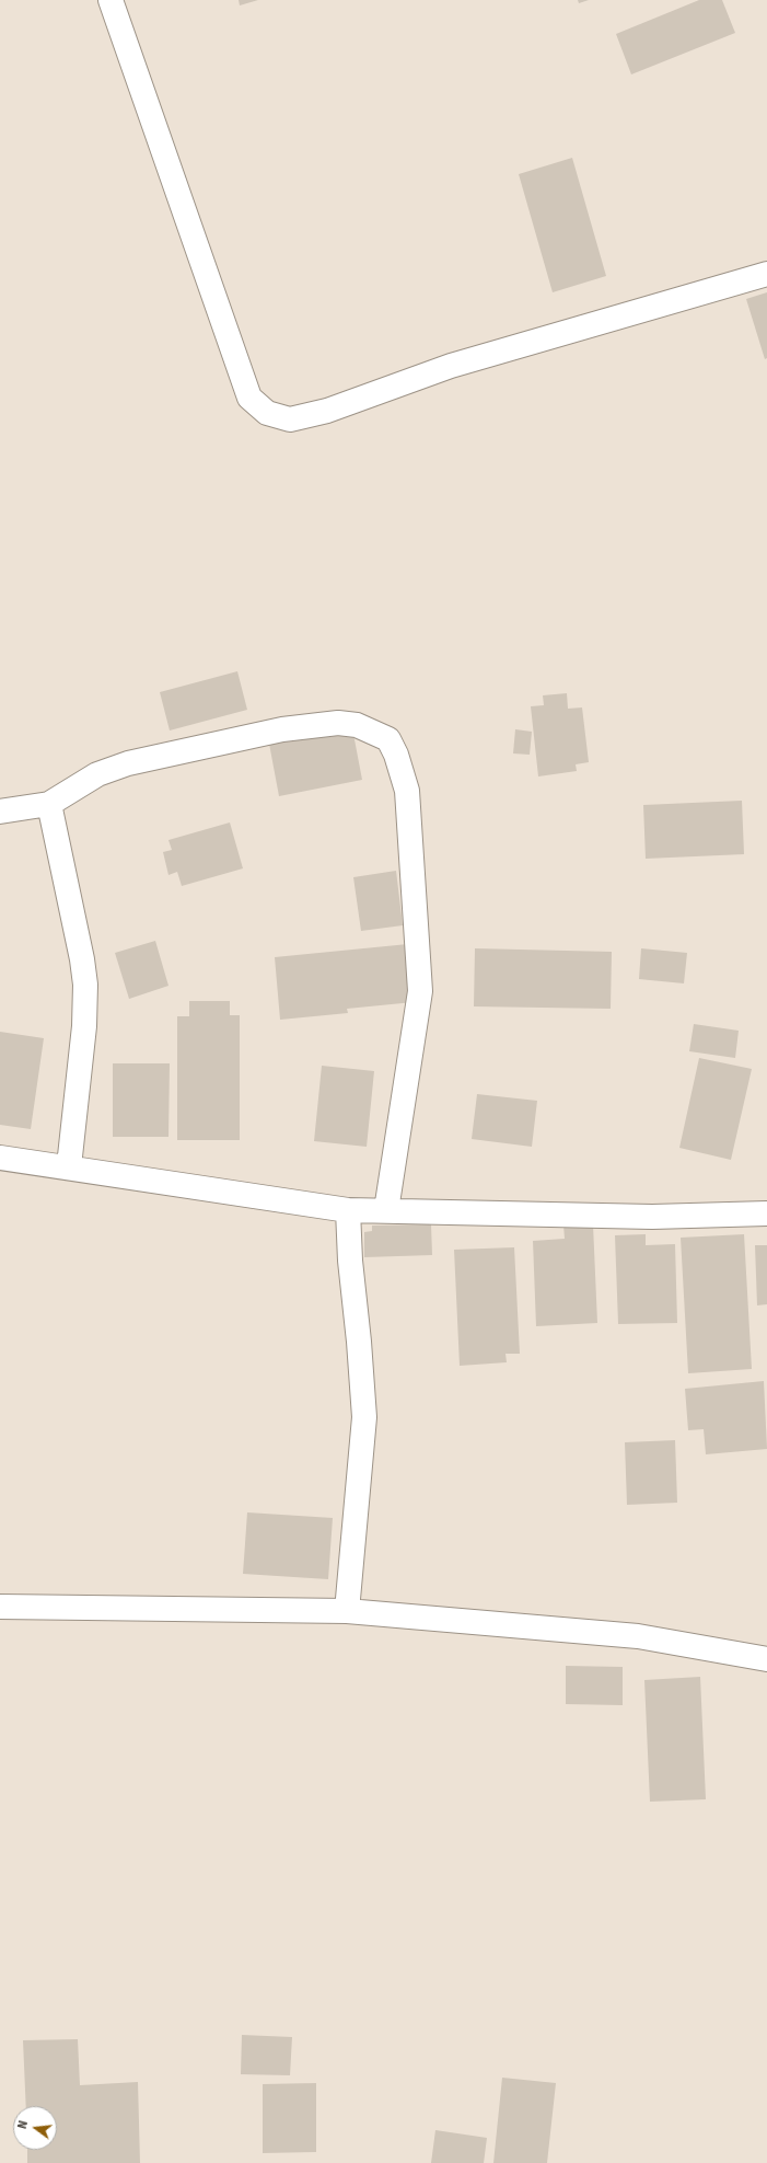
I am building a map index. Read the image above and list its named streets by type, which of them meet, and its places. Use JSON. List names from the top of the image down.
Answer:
{
  "north": "left"
}
